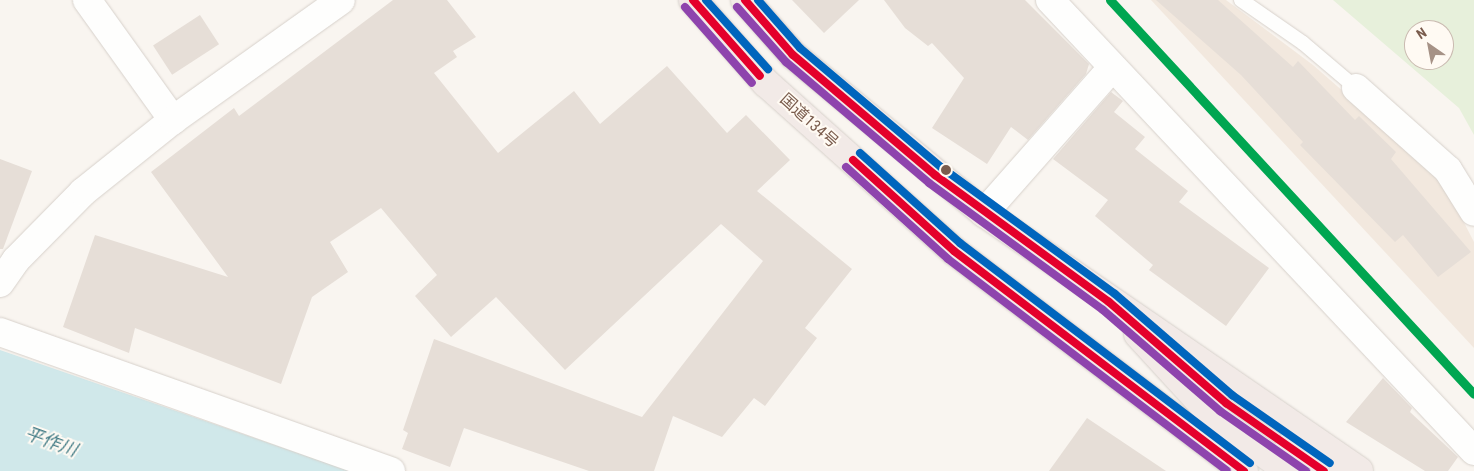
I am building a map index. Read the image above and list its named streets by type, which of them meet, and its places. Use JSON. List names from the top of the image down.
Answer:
{
  "streets": {
    "highway": ["国道134号"]
  },
  "water": ["平作川"],
  "north": "top left"
}
